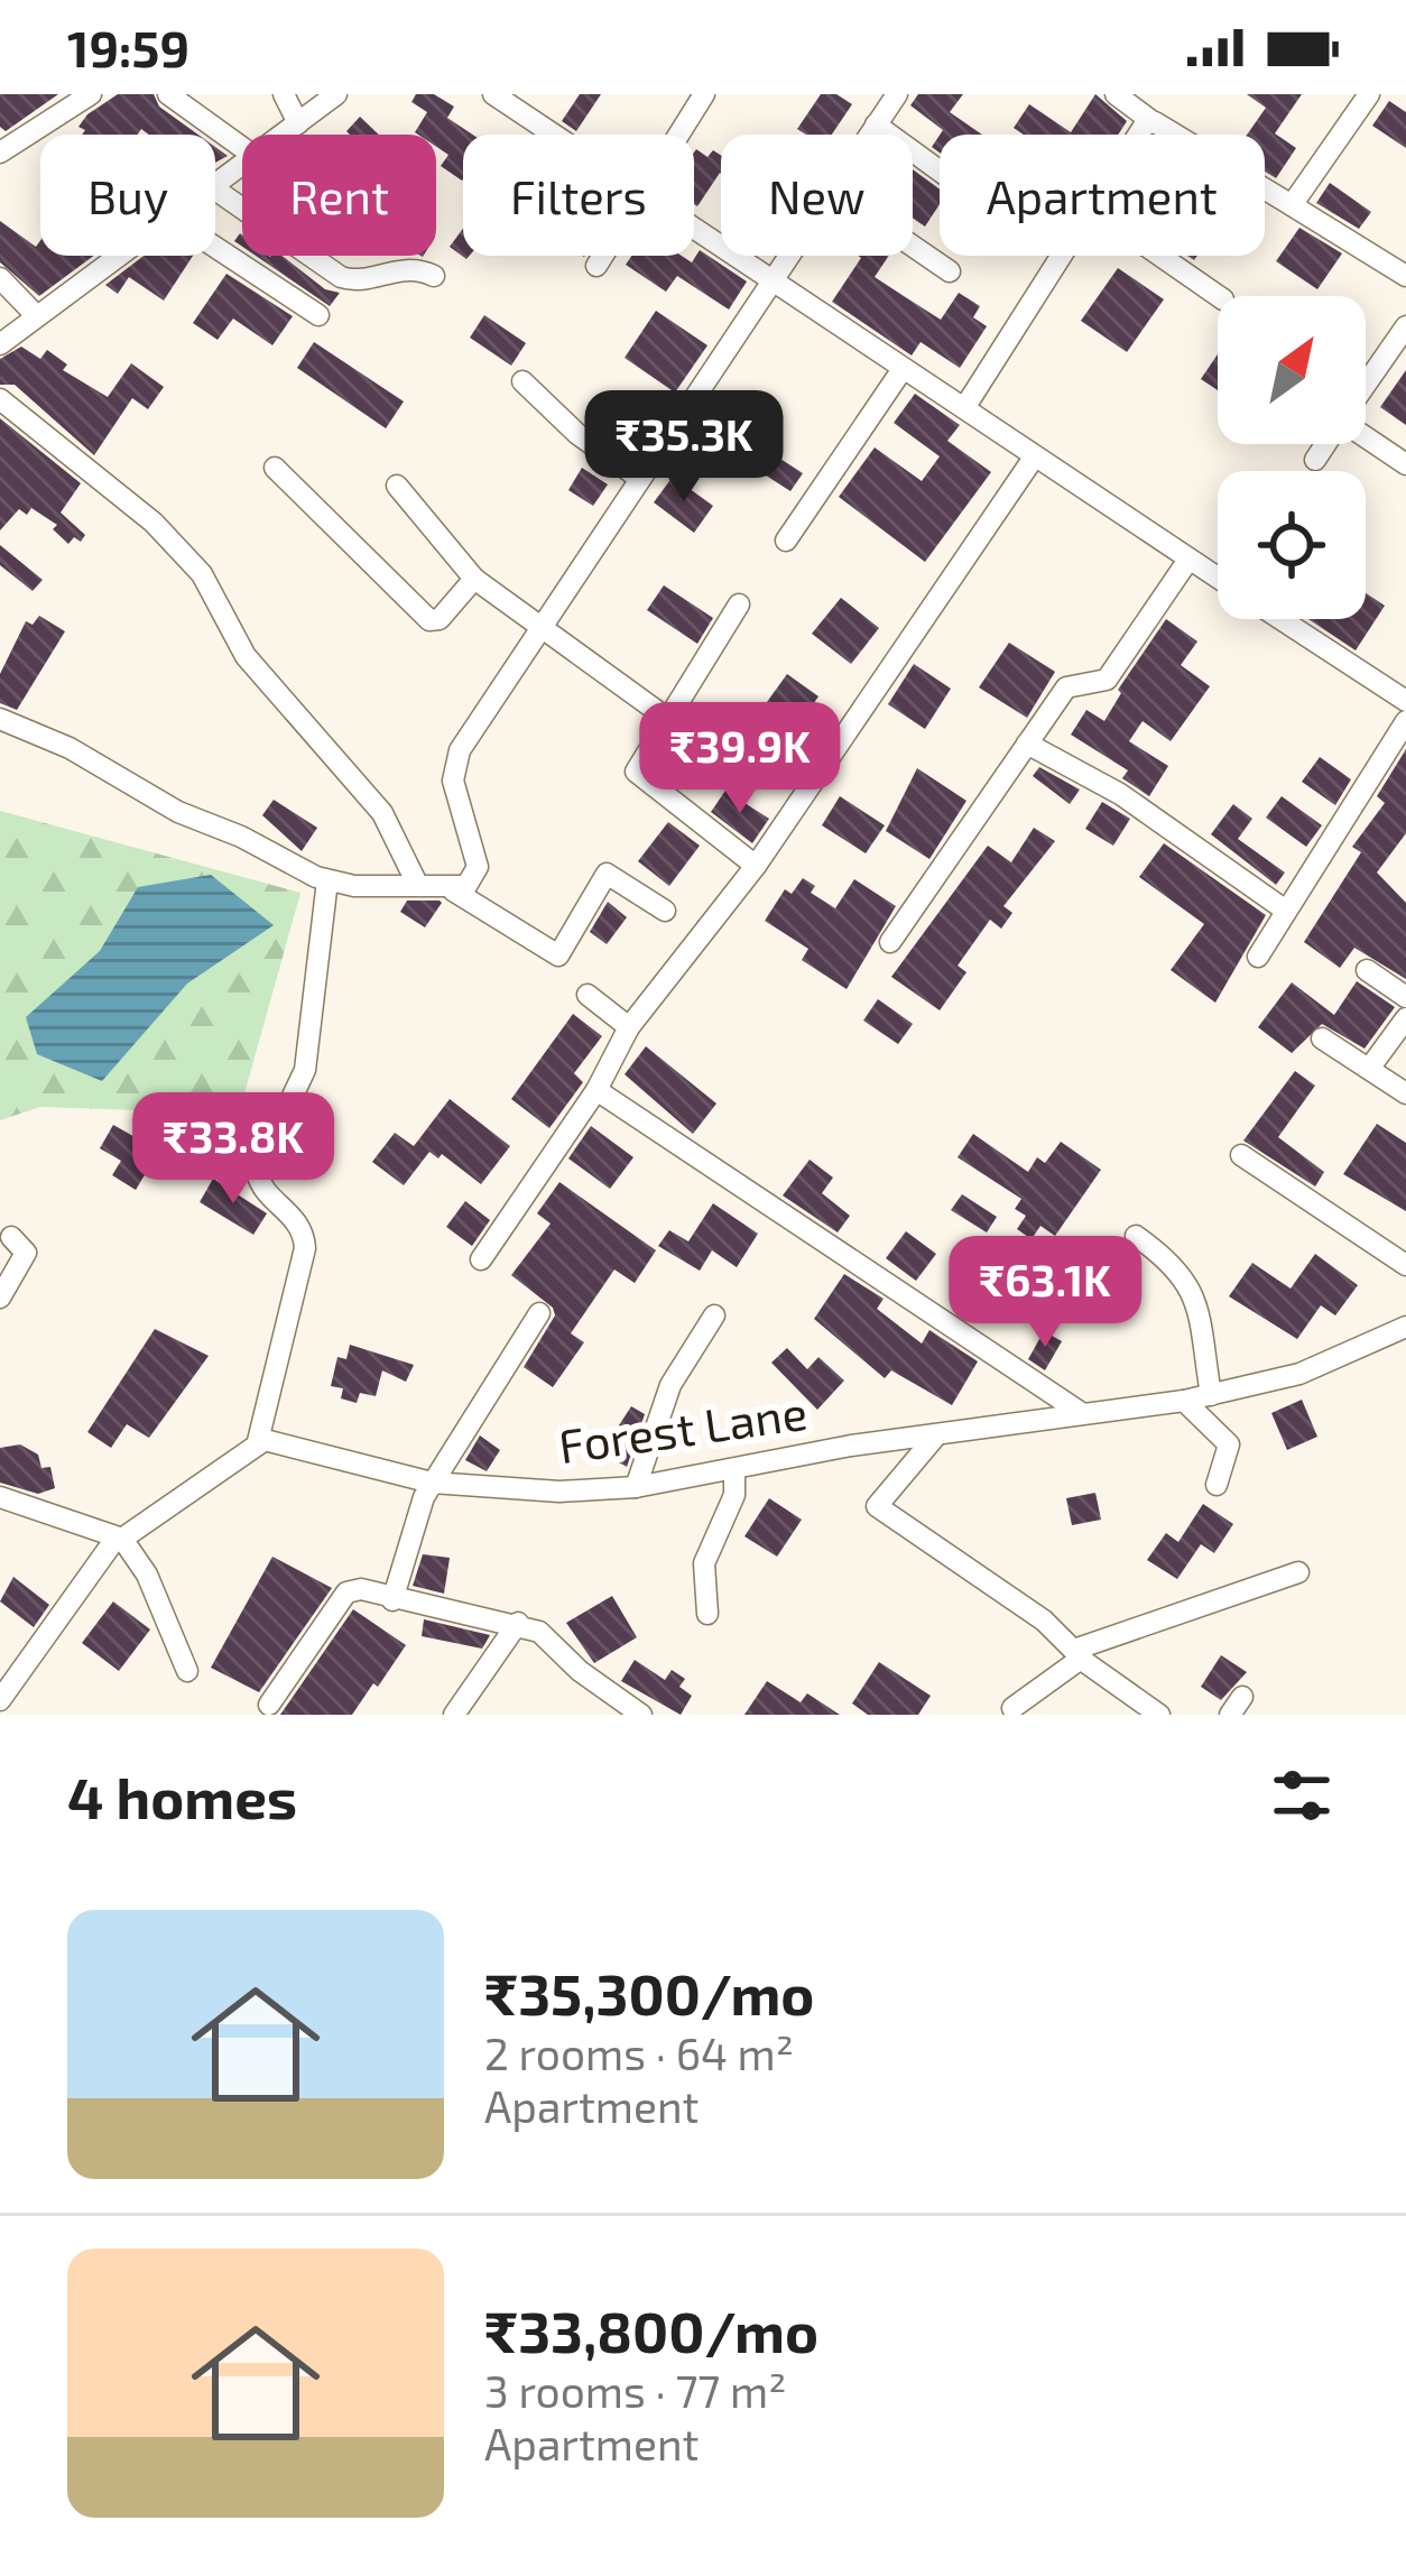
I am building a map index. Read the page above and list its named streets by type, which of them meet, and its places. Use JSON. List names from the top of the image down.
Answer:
{
  "streets": {
    "street": ["Forest Lane"]
  },
  "north": "top right",
  "page": {
    "status": "19:59",
    "chip": [
      "Buy",
      "Rent",
      "Filters",
      "New",
      "Apartment"
    ],
    "price": [
      "₹35.3K",
      "₹39.9K",
      "₹33.8K",
      "₹63.1K"
    ],
    "heading": "4 homes",
    "list": [
      {
        "name": "₹35,300/mo",
        "note": "2 rooms · 64 m² · Apartment"
      },
      {
        "name": "₹33,800/mo",
        "note": "3 rooms · 77 m² · Apartment"
      }
    ]
  }
}
